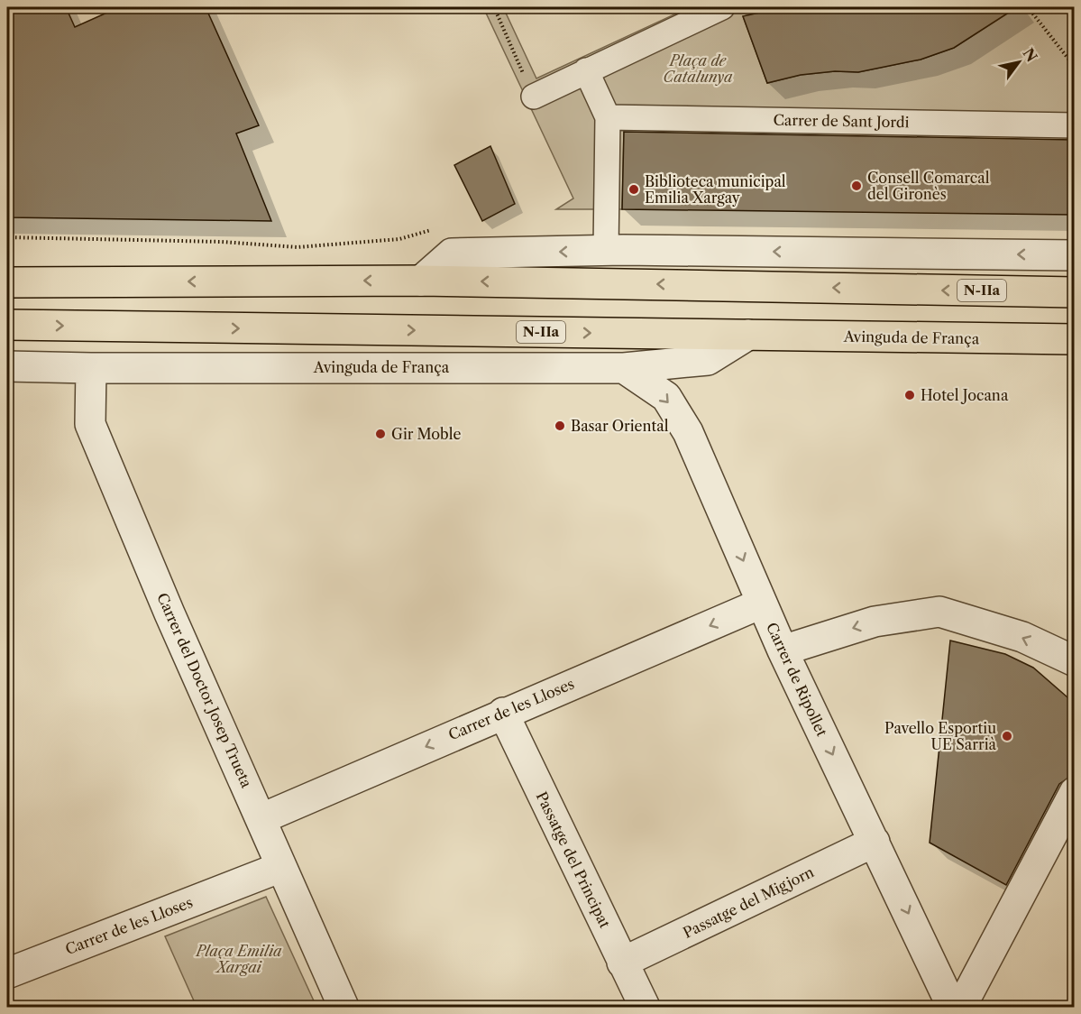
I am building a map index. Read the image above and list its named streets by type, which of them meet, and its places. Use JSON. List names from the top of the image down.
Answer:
{
  "streets": {
    "main road": ["N-IIa", "Avinguda de França"],
    "street": [
      "Carrer de Sant Jordi",
      "Carrer de Ripollet",
      "Carrer del Doctor Josep Trueta",
      "Carrer de les Lloses",
      "Passatge del Principat",
      "Passatge del Migjorn"
    ]
  },
  "crossings": [
    ["Avinguda de França", "Carrer de Ripollet"],
    ["Avinguda de França", "Carrer del Doctor Josep Trueta"],
    ["Carrer de Ripollet", "Carrer de les Lloses"],
    ["Carrer de Ripollet", "Passatge del Migjorn"],
    ["Carrer del Doctor Josep Trueta", "Carrer de les Lloses"],
    ["Carrer de les Lloses", "Passatge del Principat"],
    ["Passatge del Principat", "Passatge del Migjorn"]
  ],
  "one_way": ["Carrer de Ripollet", "Carrer de les Lloses"],
  "parks": ["Plaça de Catalunya", "Plaça Emilia Xargai"],
  "places": [
    "Consell Comarcal del Gironès",
    "Biblioteca municipal Emilia Xargay",
    "Hotel Jocana",
    "Basar Oriental",
    "Gir Moble",
    "Pavello Esportiu UE Sarrià"
  ],
  "north": "top right"
}
